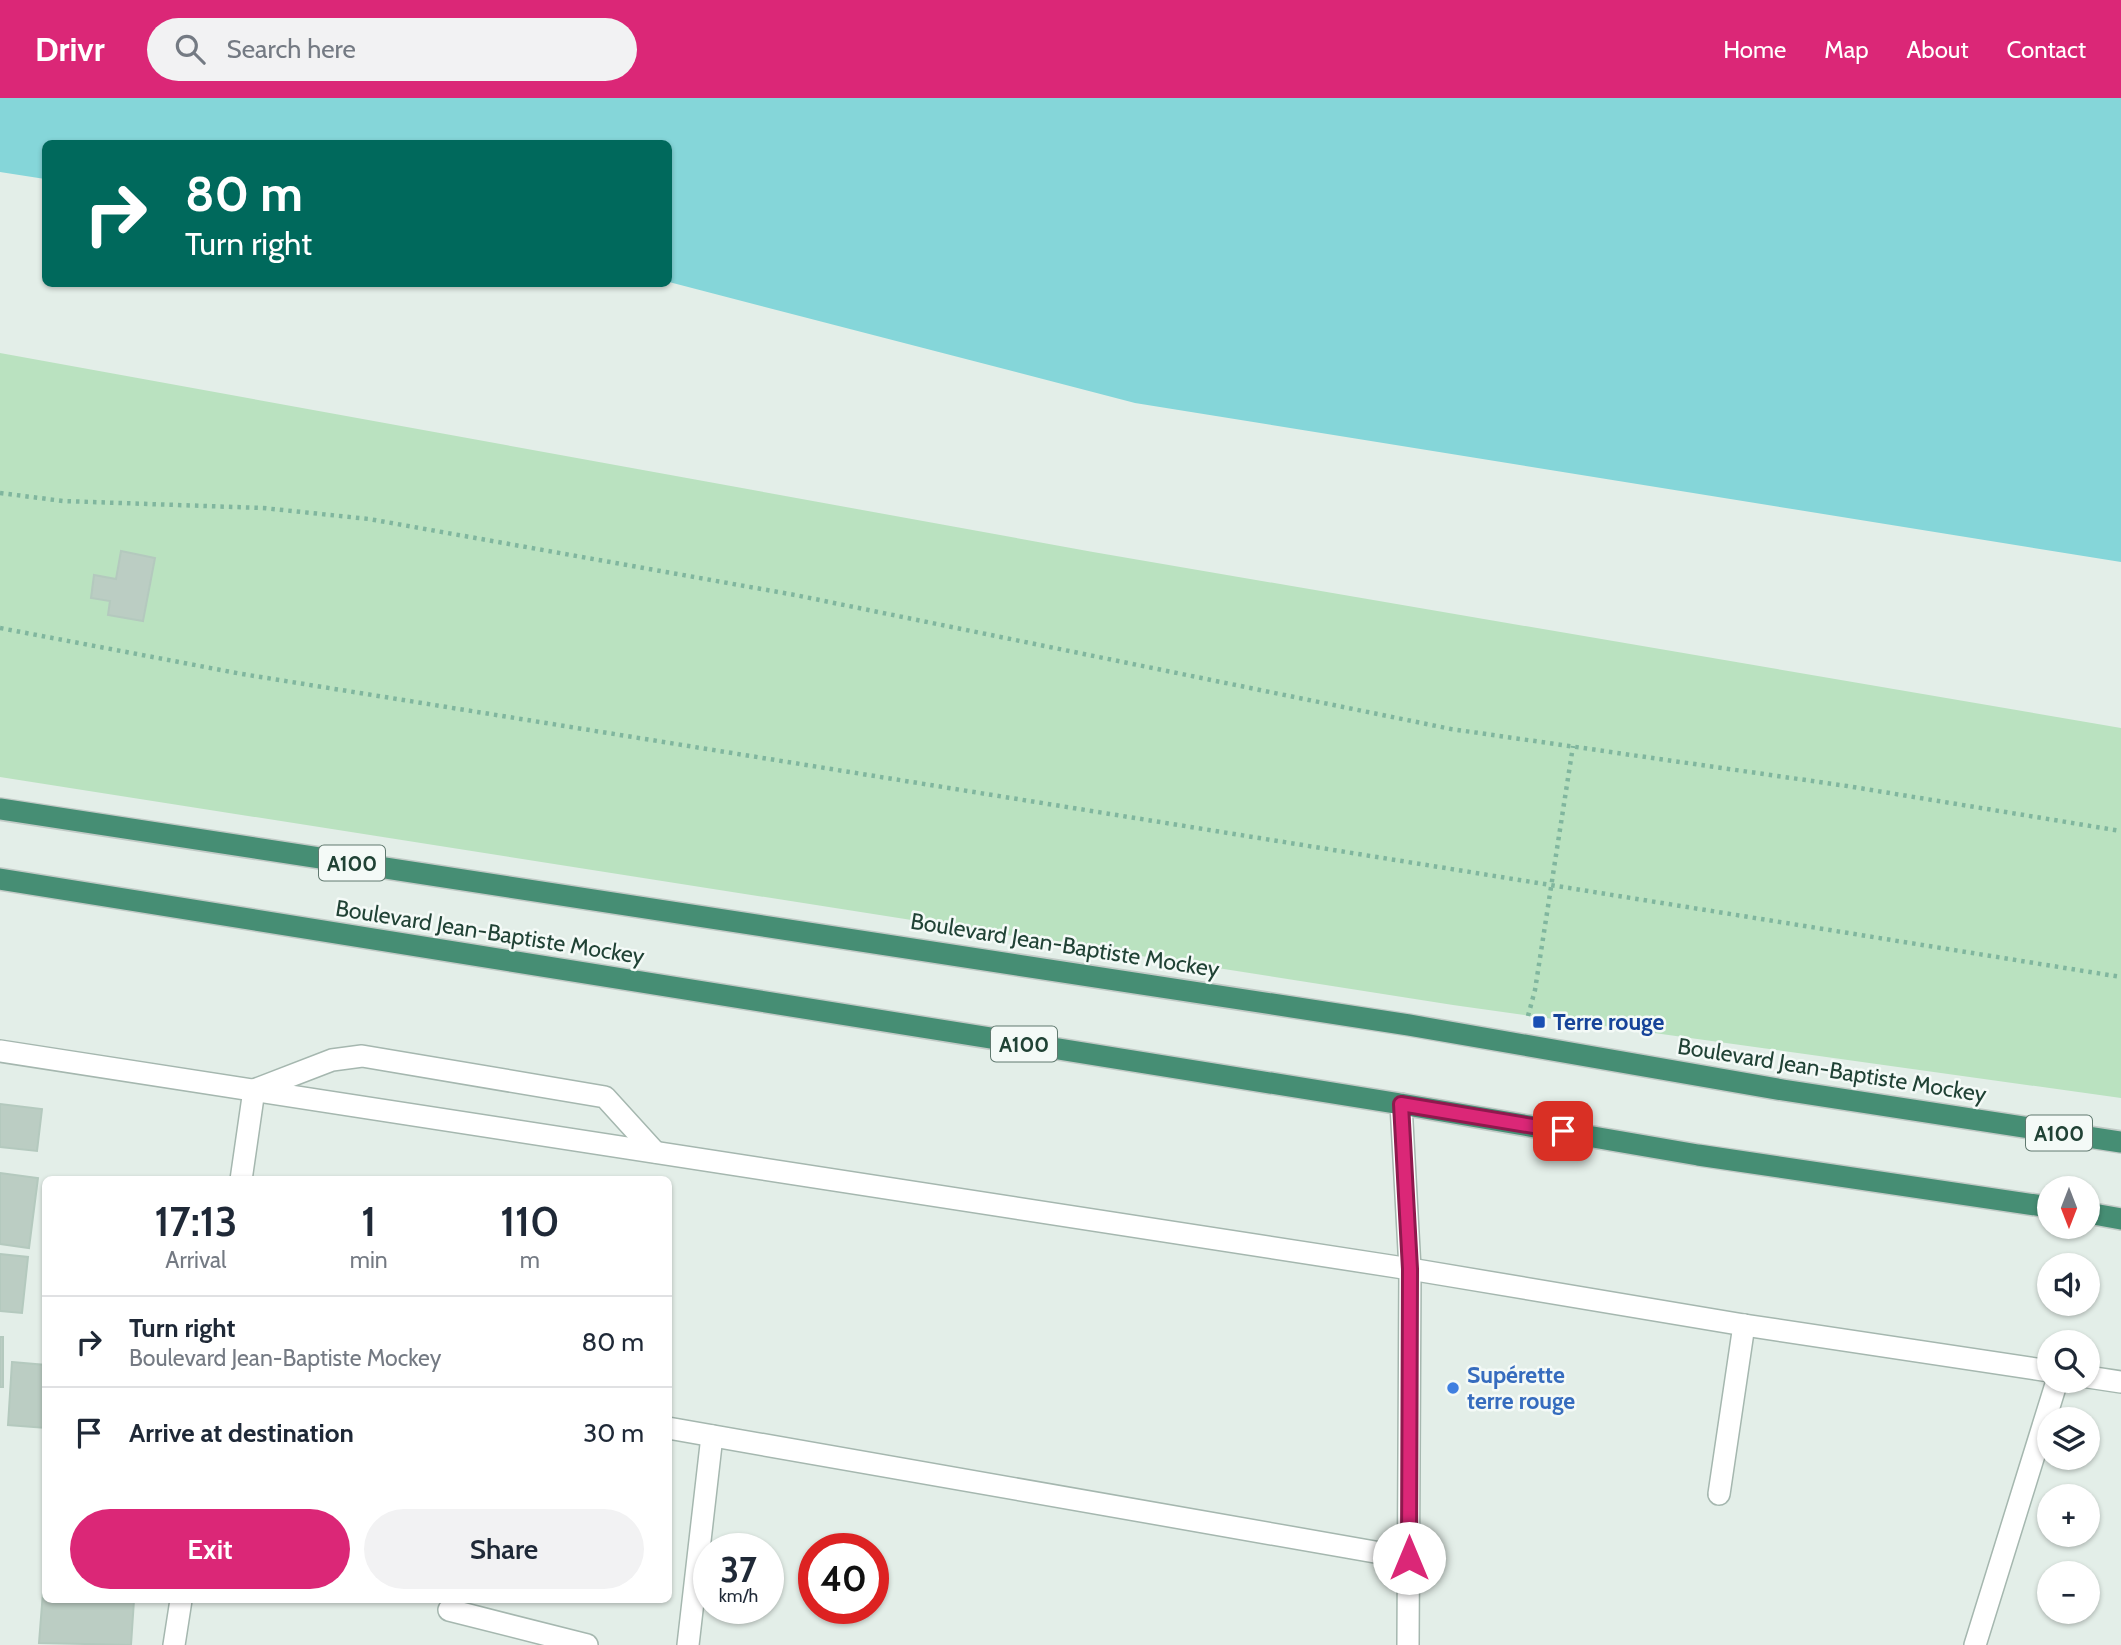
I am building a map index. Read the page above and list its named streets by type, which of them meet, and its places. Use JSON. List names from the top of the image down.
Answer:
{
  "streets": {
    "highway": ["A100", "Boulevard Jean-Baptiste Mockey"]
  },
  "places": {
    "transit": ["Terre rouge"],
    "other": ["Supérette terre rouge"]
  },
  "north": "bottom",
  "page": {
    "header": "Drivr",
    "search": "Search here",
    "nav": [
      "Home",
      "Map",
      "About",
      "Contact"
    ],
    "turn": ["80 m", "Turn right"],
    "map_buttons": ["+", "−"],
    "eta": [
      "17:13",
      "Arrival",
      "1",
      "min",
      "110",
      "m"
    ],
    "list": [
      {
        "name": "Turn right",
        "note": "Boulevard Jean-Baptiste Mockey",
        "value": "80 m"
      },
      {
        "name": "Arrive at destination",
        "value": "30 m"
      }
    ],
    "buttons": ["Exit", "Share"],
    "speed": "37 km/h",
    "limit": "40"
  }
}
